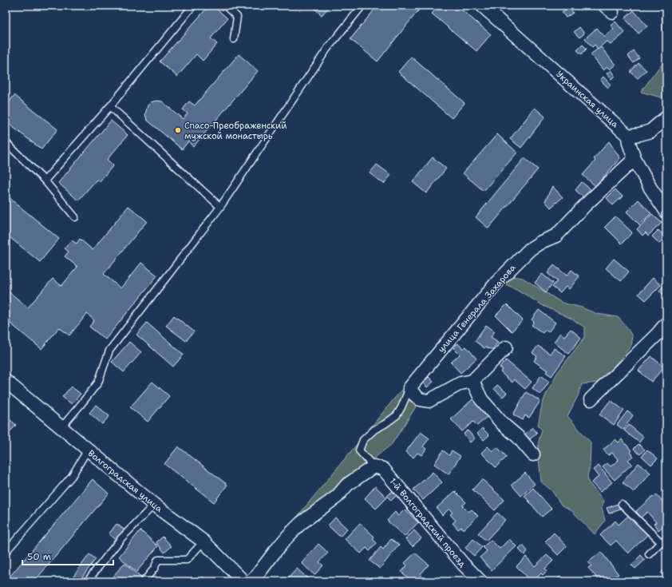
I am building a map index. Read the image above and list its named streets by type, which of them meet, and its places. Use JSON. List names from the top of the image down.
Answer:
{
  "streets": {
    "street": [
      "Украинская улица",
      "улица Генерала Захарова",
      "Волгоградская улица",
      "1-й Волгоградский проезд"
    ]
  },
  "places": ["Спасо-Преображенский мужской монастырь"],
  "scale_bar": "50 m"
}
